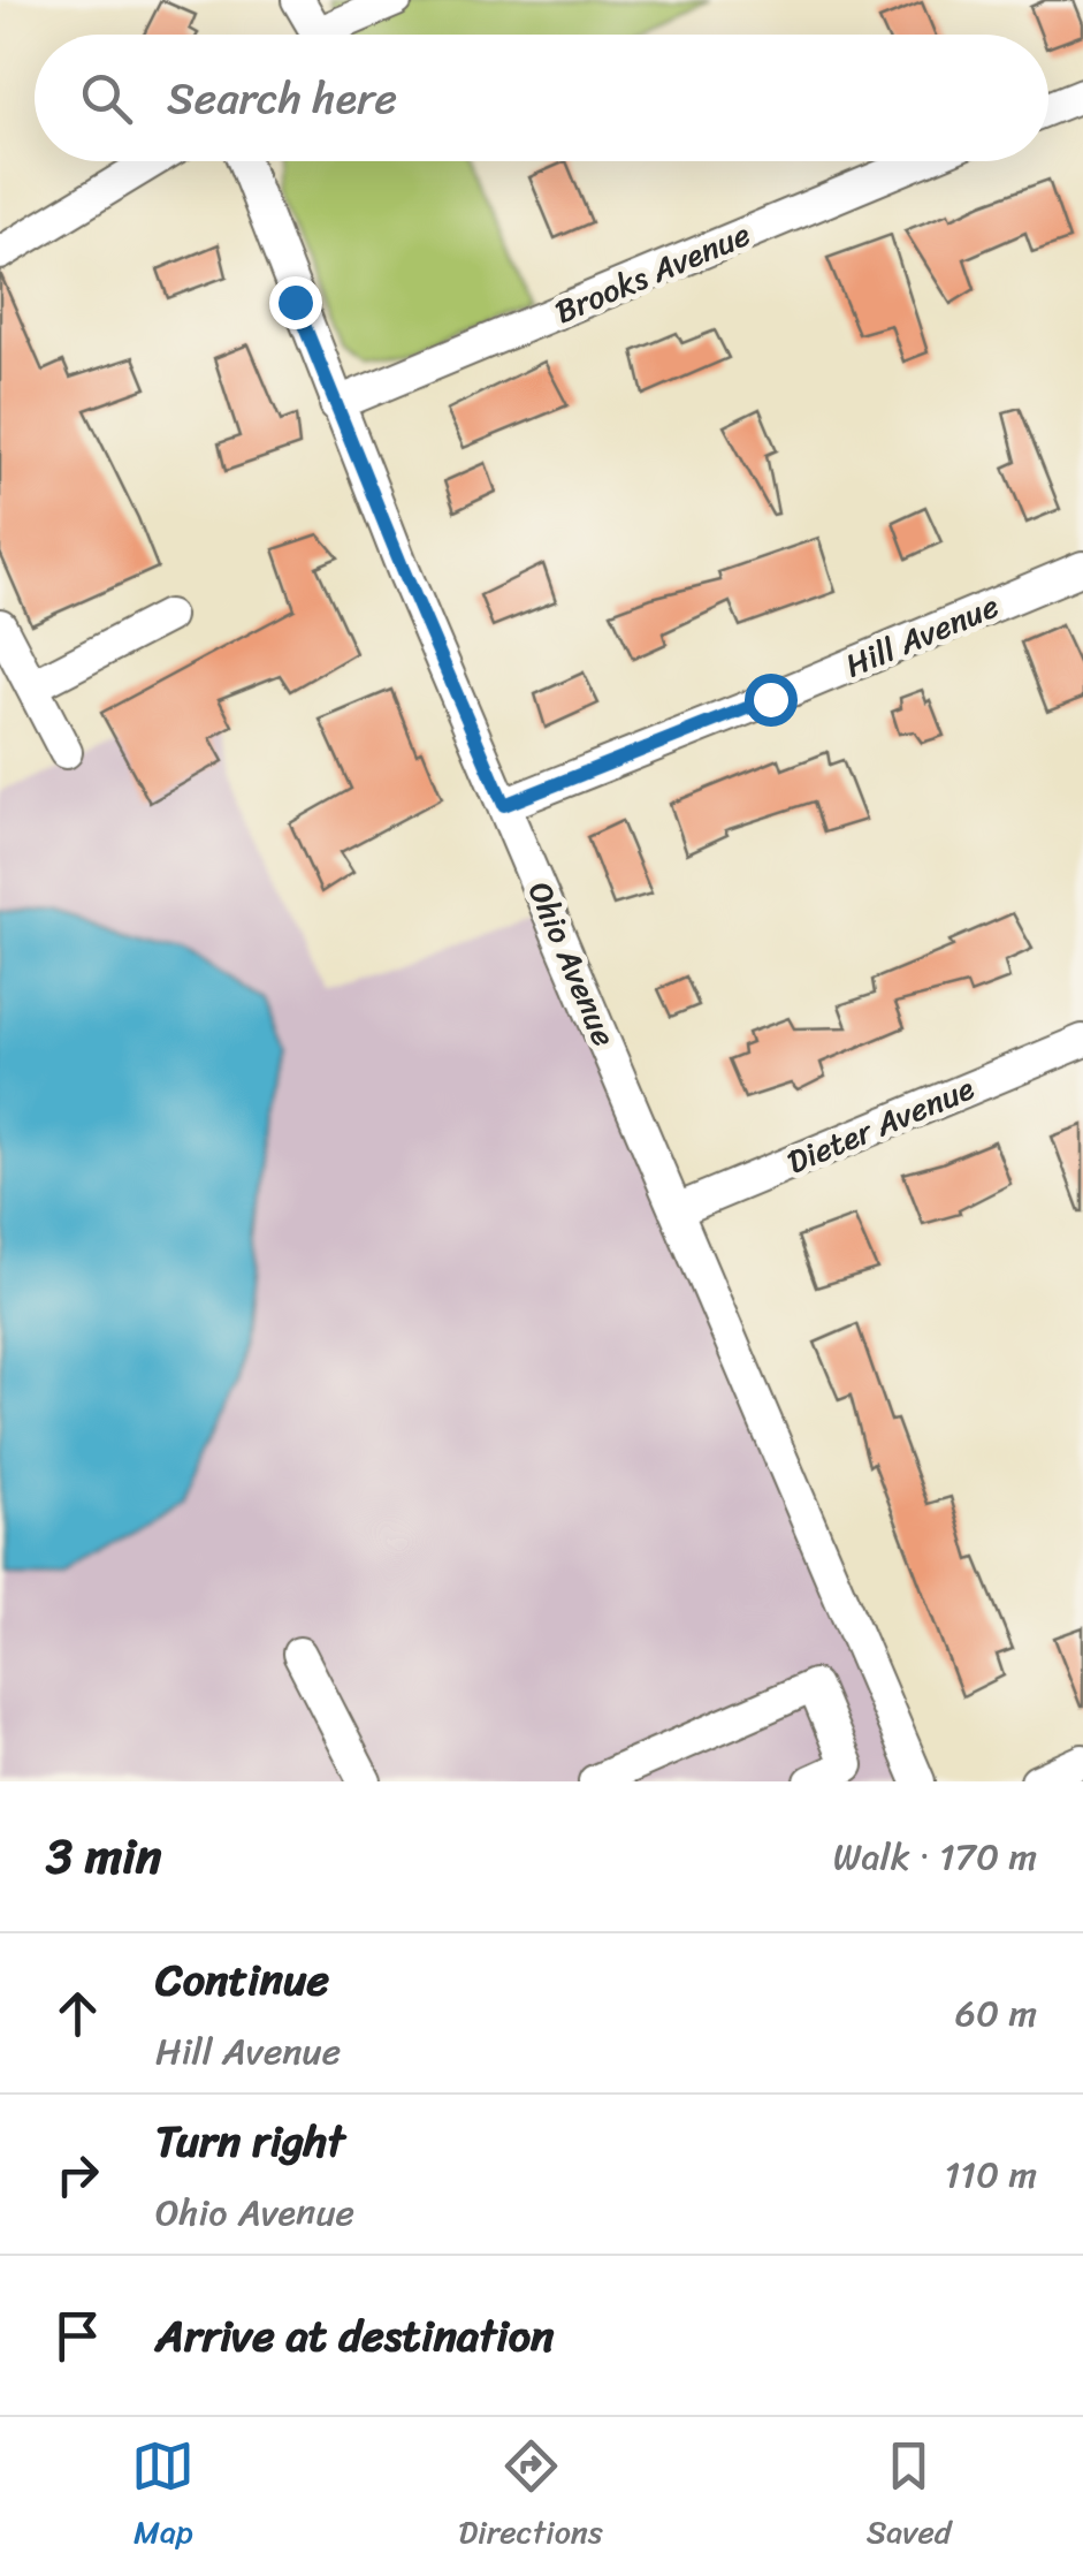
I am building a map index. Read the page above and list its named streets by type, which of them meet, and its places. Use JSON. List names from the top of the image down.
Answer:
{
  "streets": {
    "street": [
      "Brooks Avenue",
      "Hill Avenue",
      "Ohio Avenue",
      "Dieter Avenue"
    ]
  },
  "crossings": [
    ["Brooks Avenue", "Ohio Avenue"],
    ["Hill Avenue", "Ohio Avenue"],
    ["Ohio Avenue", "Dieter Avenue"]
  ],
  "page": {
    "search": "Search here",
    "heading": ["3 min", "Walk · 170 m"],
    "list": [
      ["Continue", "Hill Avenue", "60 m"],
      ["Turn right", "Ohio Avenue", "110 m"],
      "Arrive at destination"
    ],
    "nav": ["Map", "Directions", "Saved"]
  }
}
